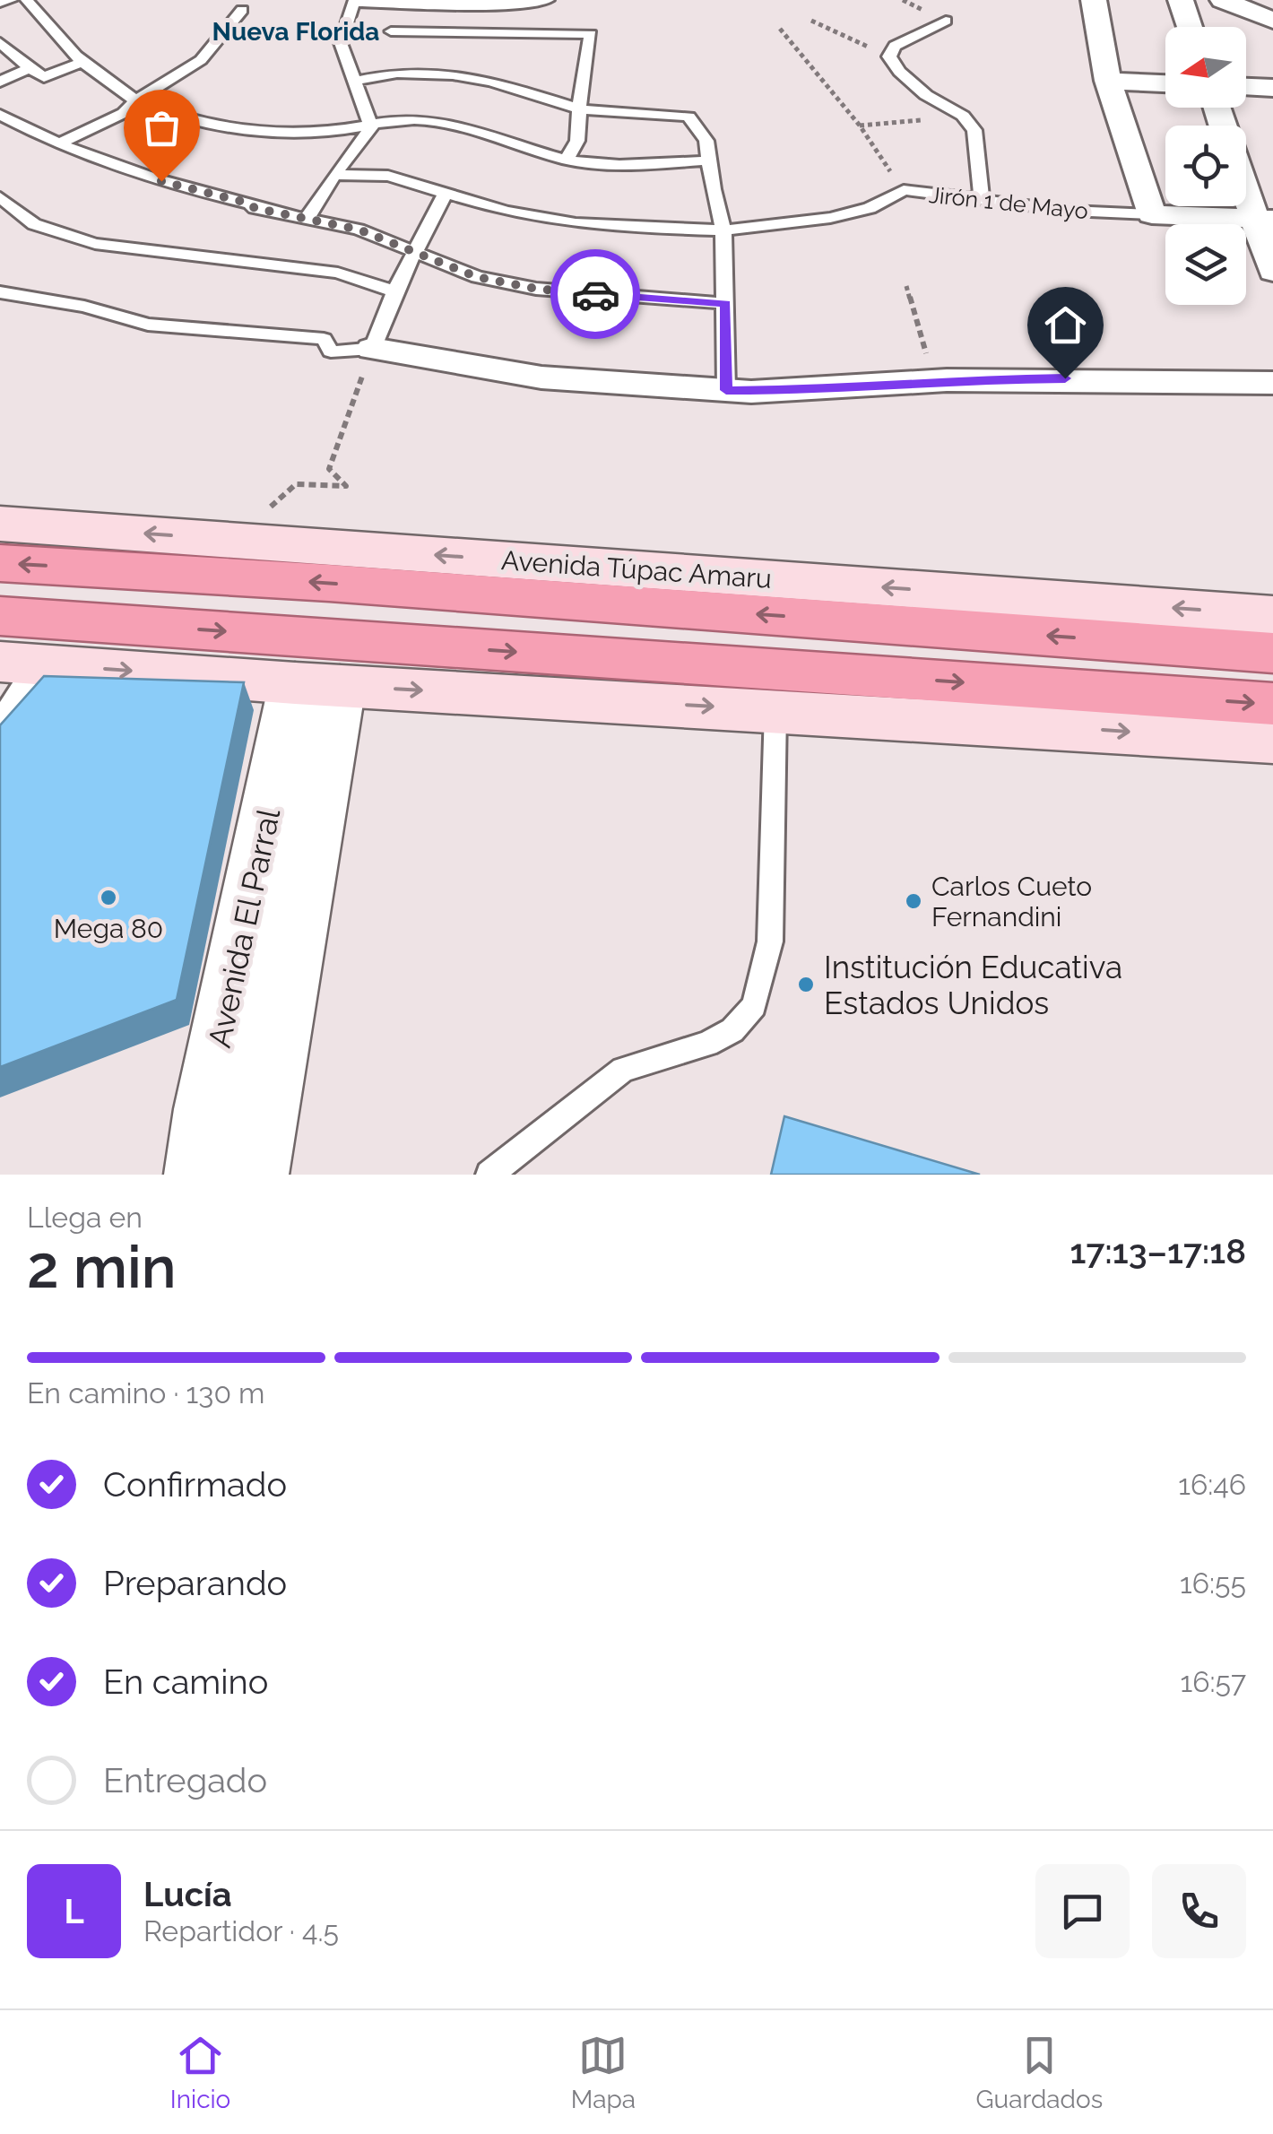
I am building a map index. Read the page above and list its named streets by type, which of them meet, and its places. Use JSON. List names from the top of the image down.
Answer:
{
  "streets": {
    "highway": ["Avenida Túpac Amaru"],
    "street": ["Jirón 1 de Mayo", "Avenida El Parral"]
  },
  "districts": ["Nueva Florida"],
  "places": ["Mega 80", "Carlos Cueto Fernandini", "Institución Educativa Estados Unidos"],
  "north": "left",
  "page": {
    "heading": ["2 min", "Llega en", "17:13–17:18"],
    "panel": ["Lucía", "Repartidor · 4.5"],
    "bar": "En camino · 130 m",
    "list": [
      ["Confirmado", "16:46"],
      ["Preparando", "16:55"],
      ["En camino", "16:57"],
      "Entregado"
    ],
    "round": "L",
    "tabs": ["Inicio", "Mapa", "Guardados"]
  }
}
